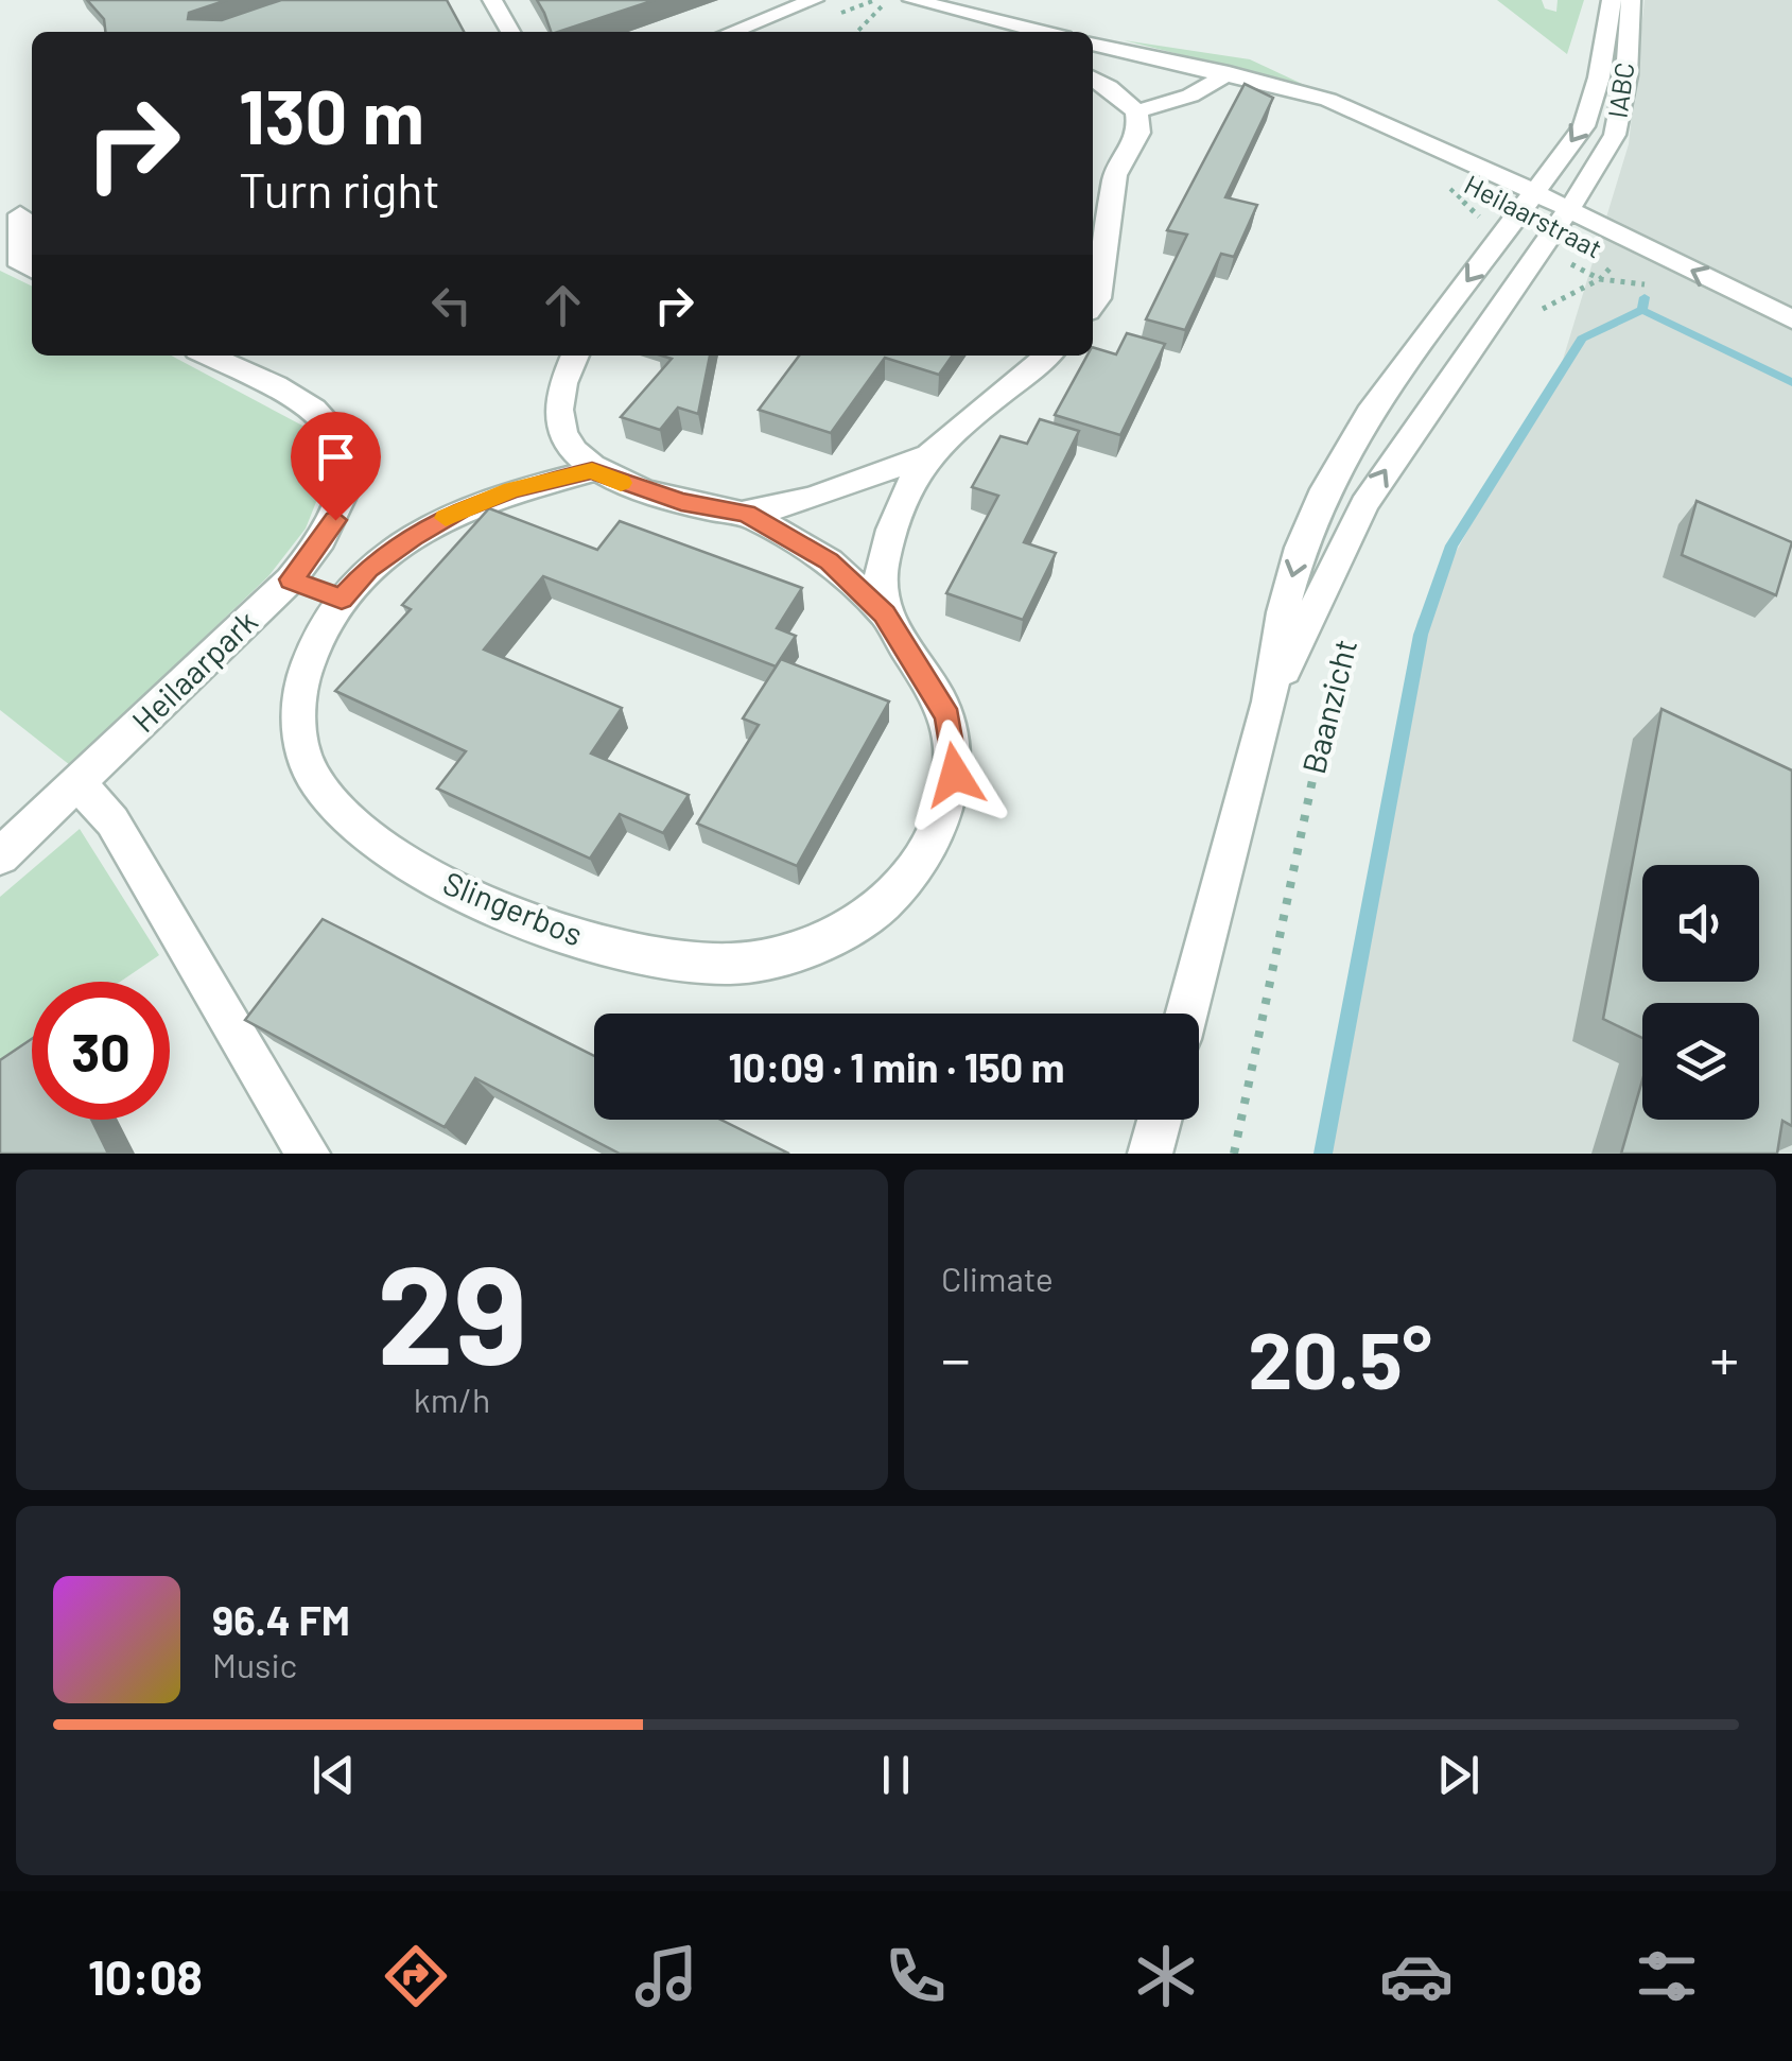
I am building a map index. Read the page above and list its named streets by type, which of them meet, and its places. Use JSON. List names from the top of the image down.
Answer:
{
  "streets": {
    "street": [
      "IABC",
      "Heilaarstraat",
      "Heilaarpark",
      "Baanzicht",
      "Slingerbos"
    ]
  },
  "crossings": [
    ["IABC", "Heilaarstraat"],
    ["IABC", "Baanzicht"],
    ["Heilaarstraat", "Baanzicht"]
  ],
  "page": {
    "turn": ["130 m", "Turn right"],
    "limit": "30",
    "trip": "10:09 · 1 min · 150 m",
    "tile": [
      ["29", "km/h"],
      "Climate"
    ],
    "heat": ["−", "20.5°", "+"],
    "song": ["96.4 FM", "Music"],
    "tabs": "10:08"
  }
}
